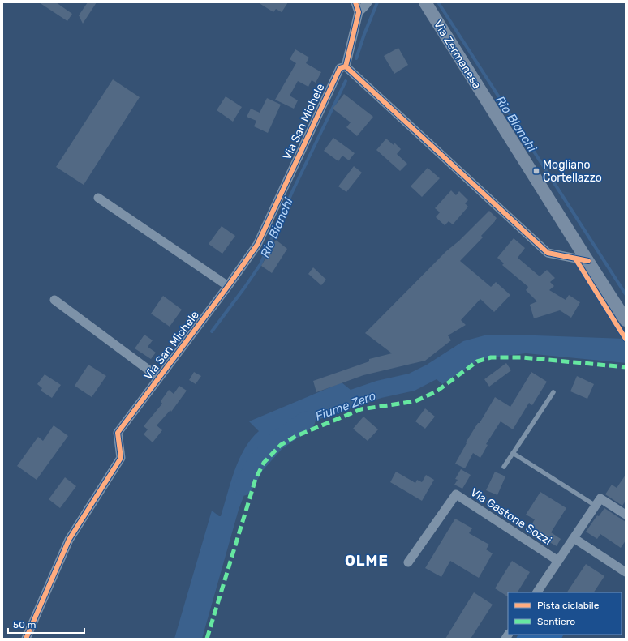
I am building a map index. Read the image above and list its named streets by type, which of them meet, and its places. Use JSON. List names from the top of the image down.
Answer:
{
  "streets": {
    "main road": ["Via Zermanesa"],
    "street": ["Via San Michele", "Via Gastone Sozzi"]
  },
  "districts": ["OLME"],
  "water": ["Rio Bianchi", "Fiume Zero"],
  "places": {
    "transit": ["Mogliano Cortellazzo"]
  },
  "legend": ["Pista ciclabile", "Sentiero"],
  "scale_bar": "50 m"
}
